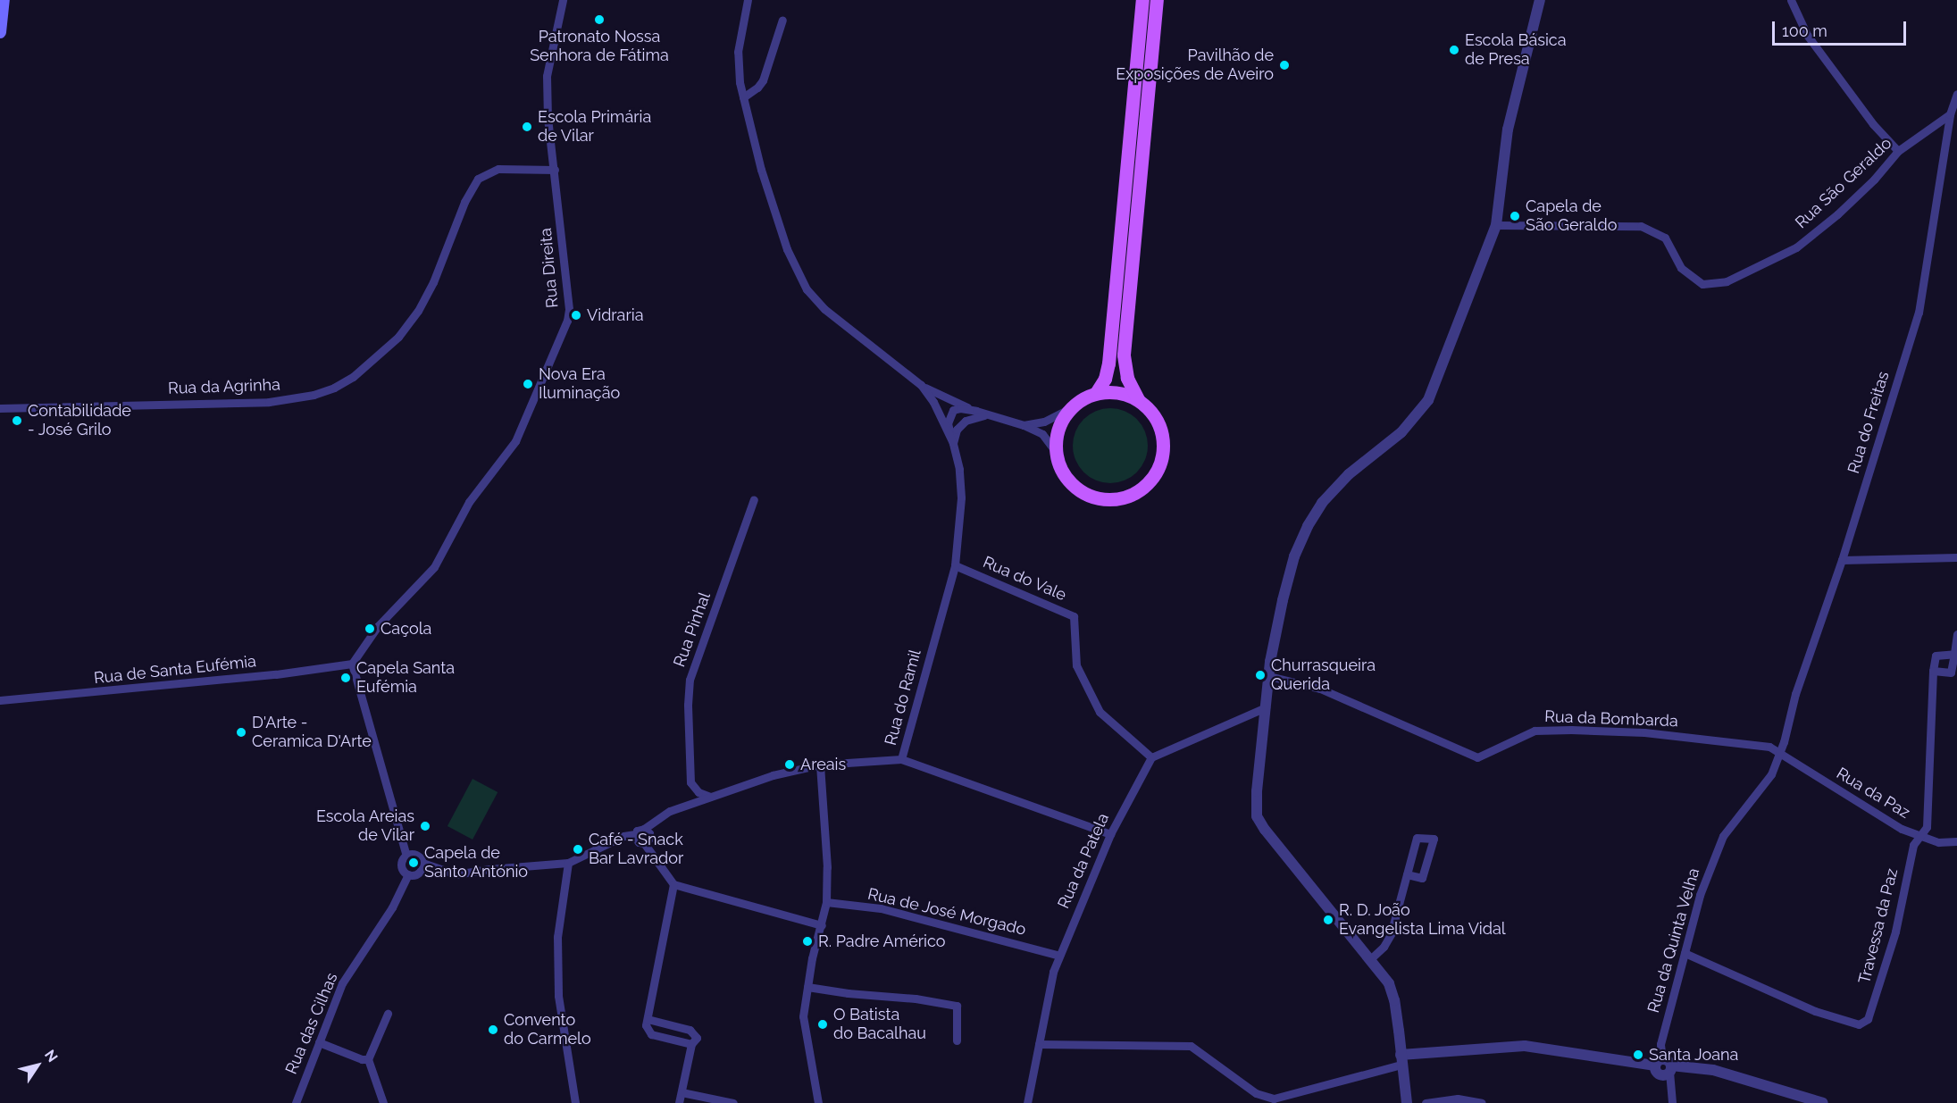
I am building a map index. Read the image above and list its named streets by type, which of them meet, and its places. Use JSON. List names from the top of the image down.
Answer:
{
  "streets": {
    "street": [
      "Rua São Geraldo",
      "Rua Direita",
      "Rua da Agrinha",
      "Rua do Freitas",
      "Rua do Vale",
      "Rua Pinhal",
      "Rua de Santa Eufémia",
      "Rua do Ramil",
      "Rua da Bombarda",
      "Rua da Paz",
      "Rua da Patela",
      "Rua de José Morgado",
      "Travessa da Paz",
      "Rua da Quinta Velha",
      "Rua das Cilhas"
    ]
  },
  "crossings": [
    ["Rua São Geraldo", "Rua do Freitas"],
    ["Rua Direita", "Rua da Agrinha"],
    ["Rua Direita", "Rua de Santa Eufémia"],
    ["Rua do Freitas", "Rua da Bombarda"],
    ["Rua do Freitas", "Rua da Paz"],
    ["Rua do Freitas", "Rua da Quinta Velha"],
    ["Rua do Vale", "Rua do Ramil"],
    ["Rua do Vale", "Rua da Patela"],
    ["Rua Pinhal", "Rua do Ramil"],
    ["Rua da Bombarda", "Rua da Paz"],
    ["Rua da Bombarda", "Rua da Quinta Velha"],
    ["Rua da Paz", "Travessa da Paz"],
    ["Rua da Paz", "Rua da Quinta Velha"],
    ["Rua da Patela", "Rua de José Morgado"],
    ["Travessa da Paz", "Rua da Quinta Velha"]
  ],
  "places": [
    "Patronato Nossa Senhora de Fátima",
    "Escola Básica de Presa",
    "Pavilhão de Exposições de Aveiro",
    "Escola Primária de Vilar",
    "Capela de São Geraldo",
    "Vidraria",
    "Nova Era Iluminação",
    "Contabilidade - José Grilo",
    "Caçola",
    "Churrasqueira Querida",
    "Capela Santa Eufémia",
    "D'Arte - Ceramica D'Arte",
    "Areais",
    "Escola Areias de Vilar",
    "Café - Snack Bar Lavrador",
    "Capela de Santo António",
    "R. D. João Evangelista Lima Vidal",
    "R. Padre Américo",
    "O Batista do Bacalhau",
    "Convento do Carmelo",
    "Santa Joana"
  ],
  "scale_bar": "100 m",
  "north": "top right"
}
